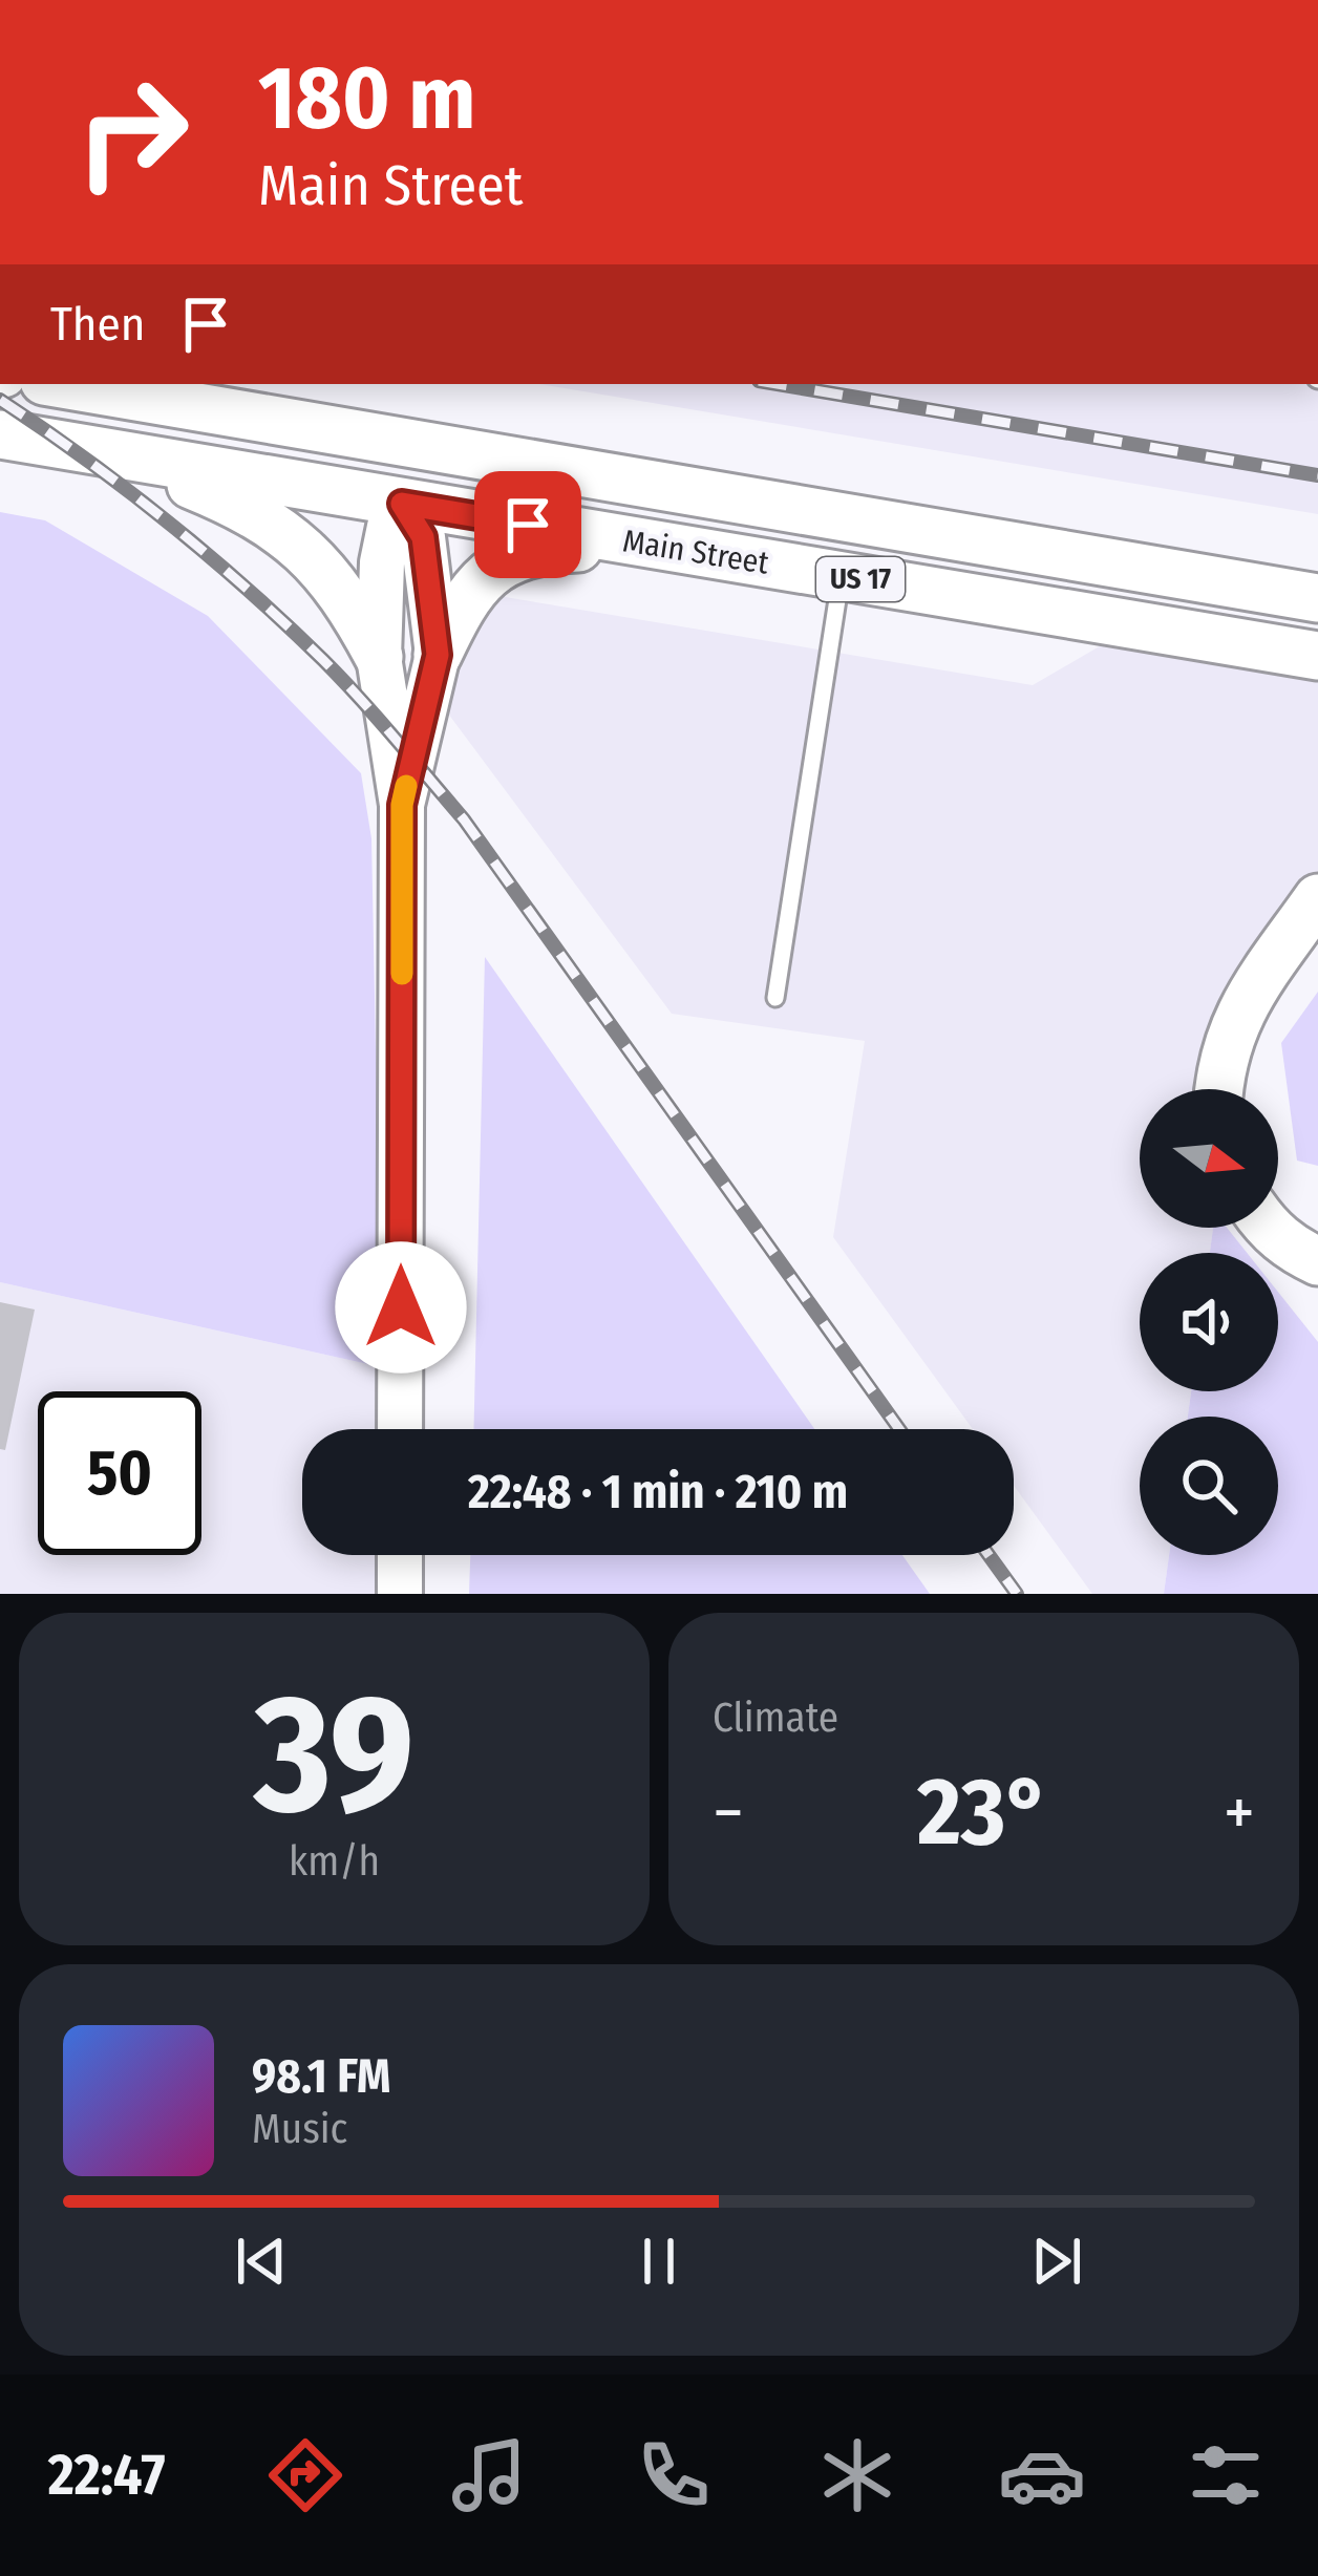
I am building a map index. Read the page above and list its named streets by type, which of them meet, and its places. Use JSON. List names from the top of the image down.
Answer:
{
  "streets": {
    "main road": ["Main Street", "US 17"]
  },
  "north": "right",
  "page": {
    "turn": ["180 m", "Main Street"],
    "then": "Then",
    "limit": "50",
    "trip": "22:48 · 1 min · 210 m",
    "tile": [
      ["39", "km/h"],
      "Climate"
    ],
    "heat": ["−", "23°", "+"],
    "song": ["98.1 FM", "Music"],
    "tabs": "22:47"
  }
}
